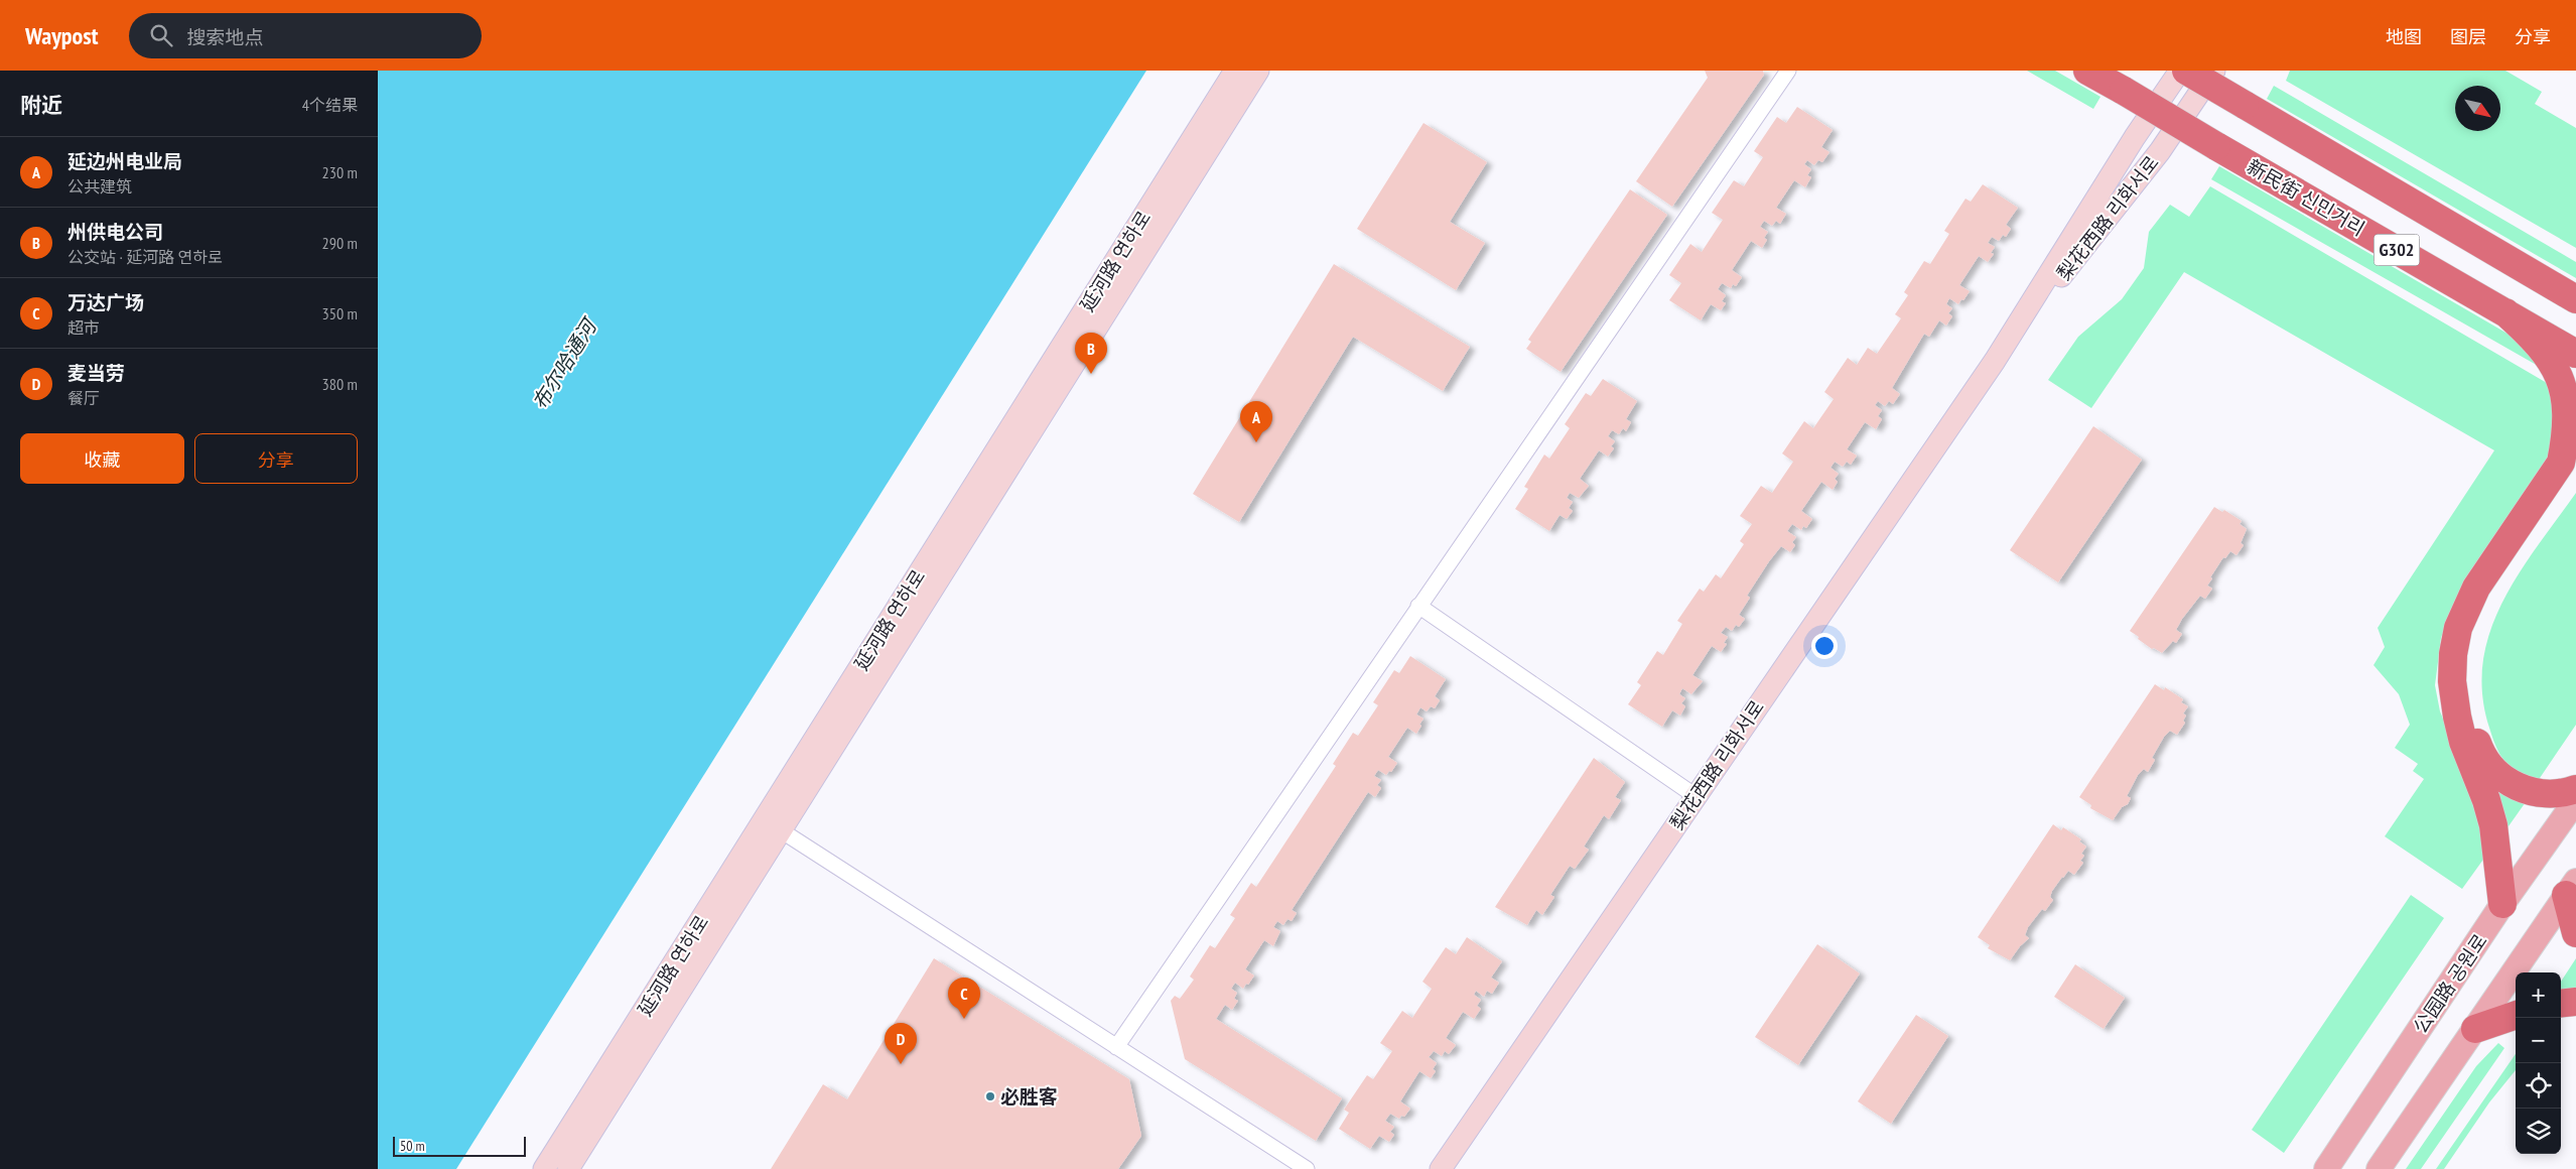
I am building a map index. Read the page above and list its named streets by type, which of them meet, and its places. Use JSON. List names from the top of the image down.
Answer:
{
  "streets": {
    "highway": ["新民街 신민거리", "G302"],
    "main road": ["梨花西路 리화서로", "延河路 연하로", "公园路 공원로"]
  },
  "water": ["布尔哈通河"],
  "places": ["必胜客"],
  "scale_bar": "50 m",
  "north": "bottom right",
  "page": {
    "header": "Waypost",
    "search": "搜索地点",
    "nav": ["地图", "图层", "分享"],
    "heading": ["附近", "4个结果"],
    "list": [
      {
        "mark": "A",
        "name": "延边州电业局",
        "note": "公共建筑",
        "value": "230 m"
      },
      {
        "mark": "B",
        "name": "州供电公司",
        "note": "公交站 · 延河路 연하로",
        "value": "290 m"
      },
      {
        "mark": "C",
        "name": "万达广场",
        "note": "超市",
        "value": "350 m"
      },
      {
        "mark": "D",
        "name": "麦当劳",
        "note": "餐厅",
        "value": "380 m"
      }
    ],
    "pins": [
      "B",
      "A",
      "C",
      "D"
    ],
    "buttons": ["收藏", "分享"],
    "map_buttons": ["+", "−"],
    "scale": "50 m"
  }
}
